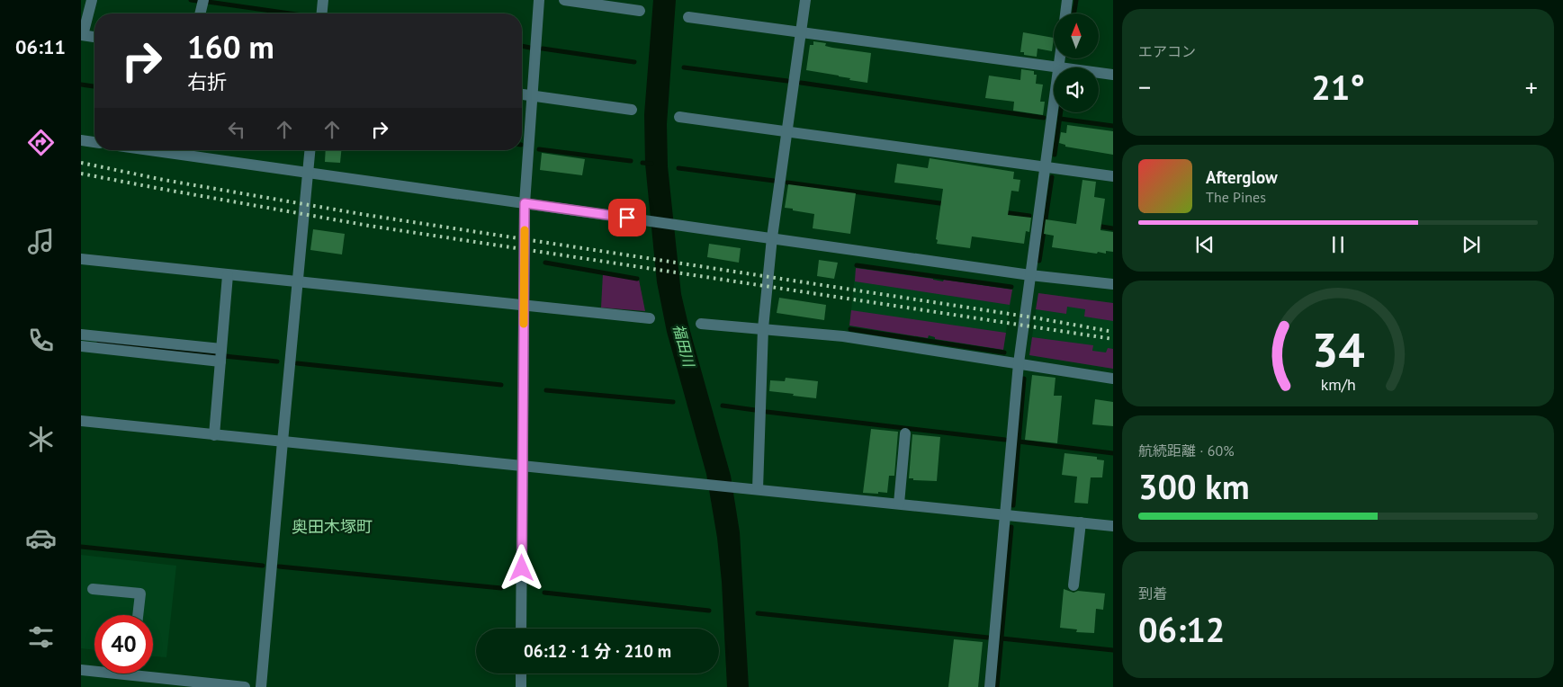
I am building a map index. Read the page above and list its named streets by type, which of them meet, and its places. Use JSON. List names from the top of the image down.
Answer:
{
  "districts": ["奥田木塚町"],
  "water": ["福田川"],
  "north": "top",
  "page": {
    "tabs": "06:11",
    "tile": [
      "エアコン",
      ["航続距離 · 60%", "300 km"],
      ["到着", "06:12"]
    ],
    "turn": ["160 m", "右折"],
    "heat": ["−", "21°", "+"],
    "song": ["Afterglow", "The Pines"],
    "limit": "40",
    "trip": "06:12 · 1 分 · 210 m",
    "gauge": ["34", "km/h"]
  }
}
